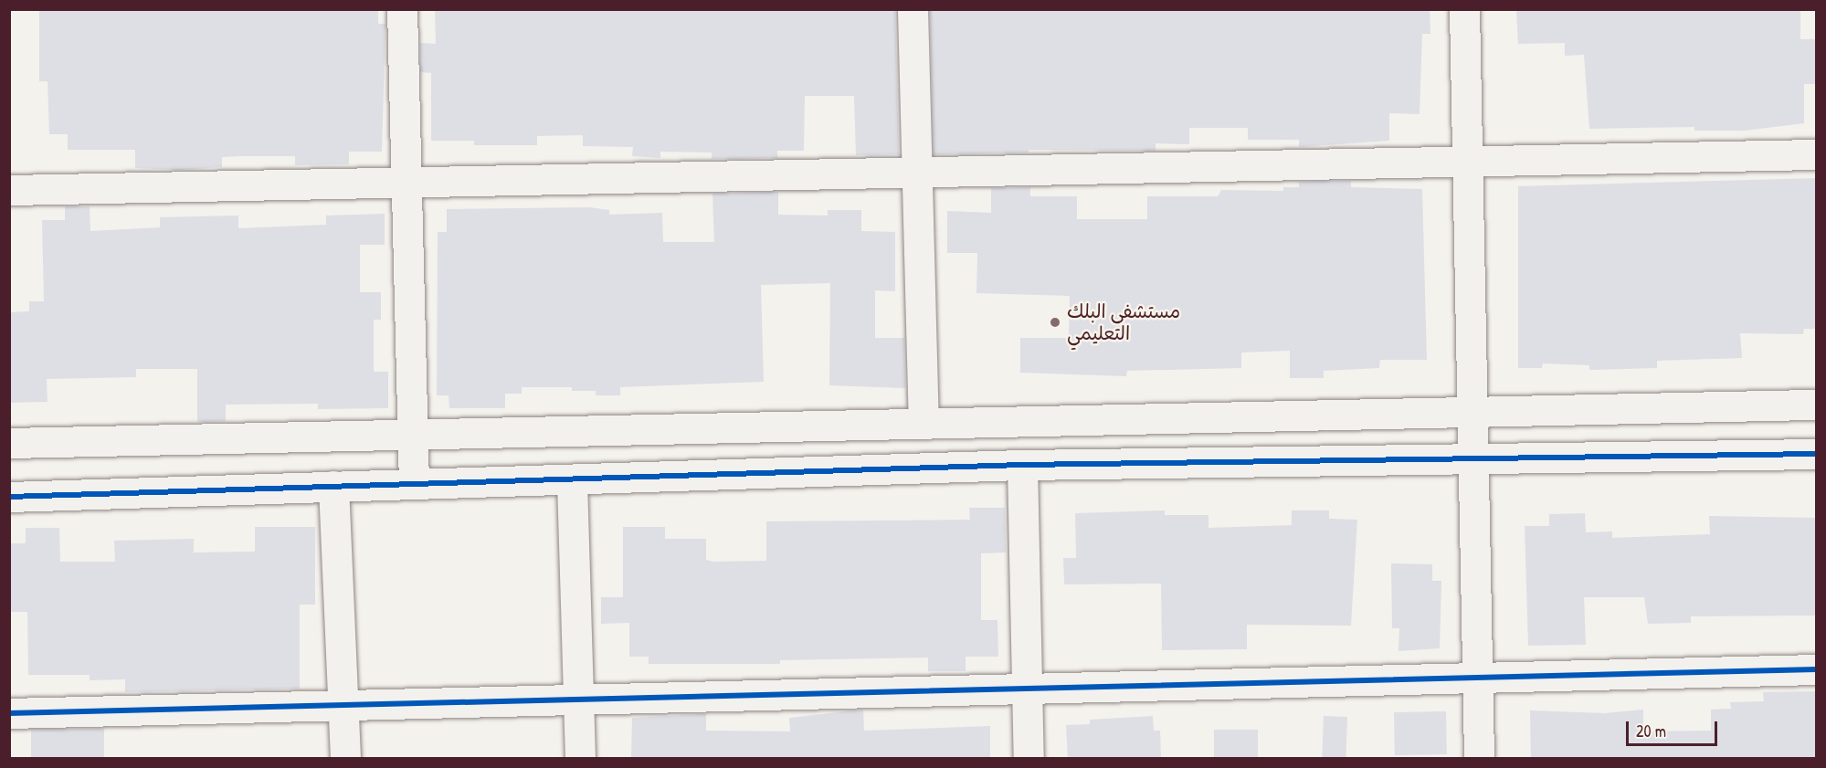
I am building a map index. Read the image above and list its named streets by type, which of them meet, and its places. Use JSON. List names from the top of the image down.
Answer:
{
  "places": ["مستشفى البلك التعليمي"],
  "scale_bar": "20 m"
}
